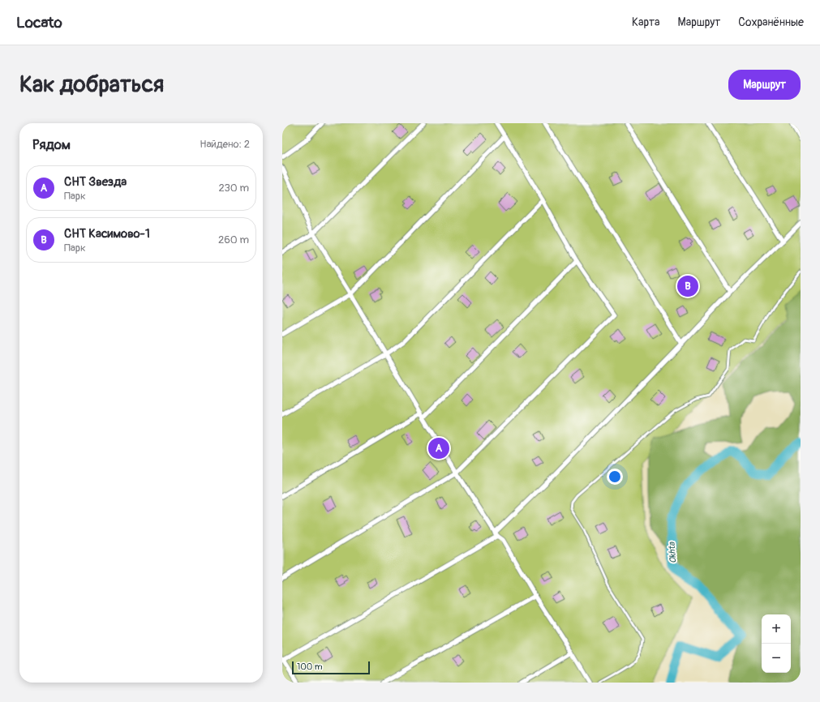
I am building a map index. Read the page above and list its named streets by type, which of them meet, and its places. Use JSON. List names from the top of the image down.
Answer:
{
  "water": ["Okhta"],
  "scale_bar": "100 m",
  "page": {
    "header": "Locato",
    "nav": ["Карта", "Маршрут", "Сохранённые"],
    "buttons": "Маршрут",
    "title": "Как добраться",
    "heading": ["Рядом", "Найдено: 2"],
    "list": [
      {
        "mark": "A",
        "name": "СНТ Звезда",
        "note": "Парк",
        "value": "230 m"
      },
      {
        "mark": "B",
        "name": "СНТ Касимово-1",
        "note": "Парк",
        "value": "260 m"
      }
    ],
    "pins": ["B", "A"],
    "map_buttons": ["+", "−"],
    "scale": "100 m"
  }
}
